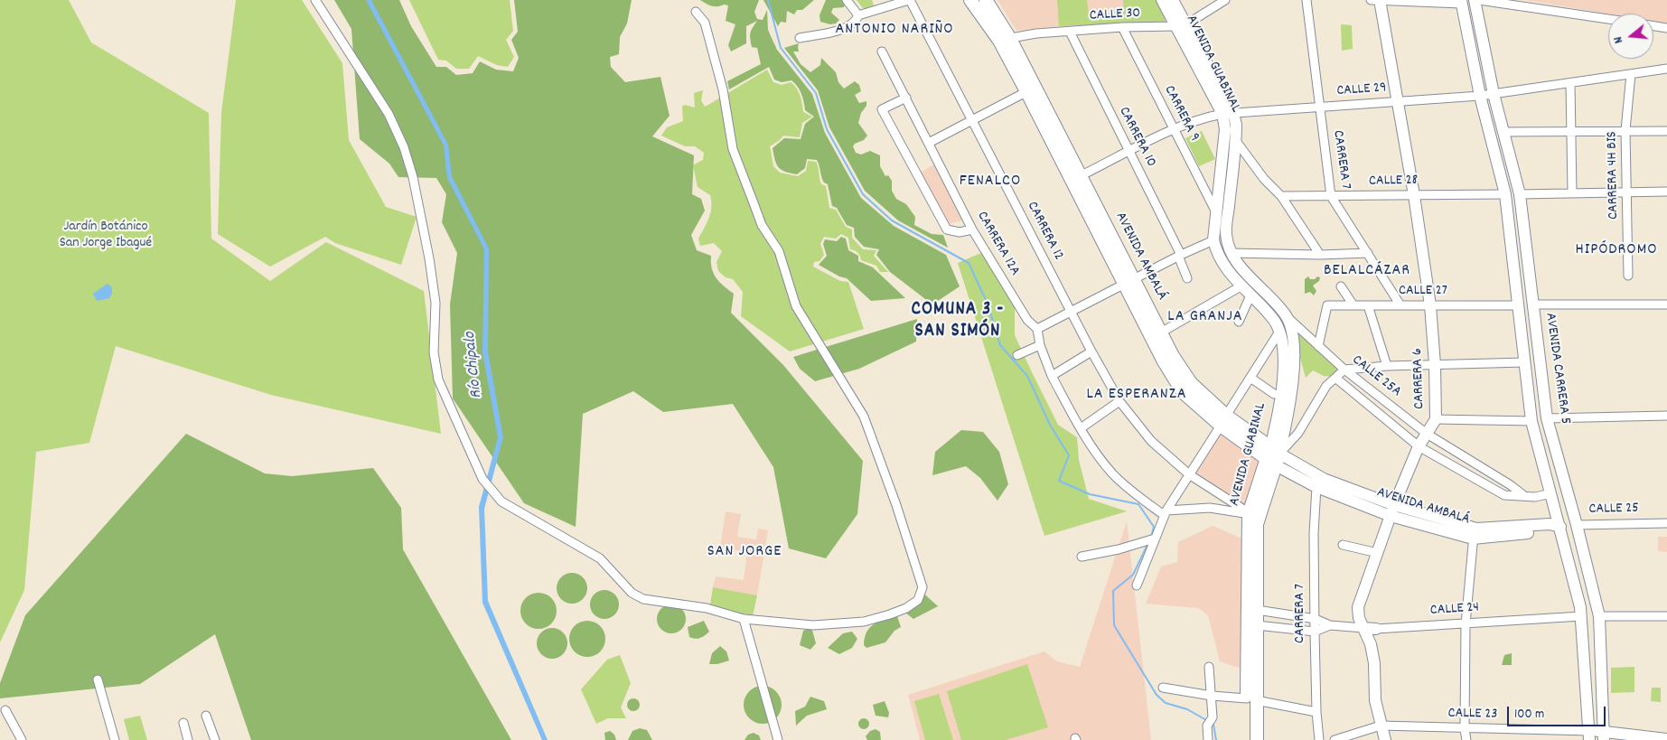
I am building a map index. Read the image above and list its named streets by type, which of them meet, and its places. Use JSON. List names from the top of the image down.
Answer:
{
  "streets": {
    "main road": [
      "AVENIDA GUABINAL",
      "AVENIDA AMBALÁ",
      "AVENIDA CARRERA 5",
      "CARRERA 6",
      "CALLE 25",
      "CALLE 24",
      "CALLE 23"
    ],
    "street": [
      "CALLE 30",
      "CALLE 29",
      "CARRERA 9",
      "CARRERA 10",
      "CARRERA 7",
      "CARRERA 4H BIS",
      "CALLE 28",
      "CARRERA 12",
      "CARRERA 12A",
      "CALLE 27",
      "CALLE 25A"
    ]
  },
  "crossings": [
    ["CALLE 30", "AVENIDA GUABINAL"],
    ["CALLE 30", "CARRERA 9"],
    ["CALLE 30", "CARRERA 10"],
    ["CALLE 30", "AVENIDA AMBALÁ"],
    ["AVENIDA GUABINAL", "CALLE 29"],
    ["AVENIDA GUABINAL", "CARRERA 9"],
    ["AVENIDA GUABINAL", "CARRERA 12"],
    ["AVENIDA GUABINAL", "AVENIDA AMBALÁ"],
    ["AVENIDA GUABINAL", "CALLE 25A"],
    ["AVENIDA GUABINAL", "CALLE 24"],
    ["CALLE 29", "CARRERA 9"],
    ["CALLE 29", "CARRERA 10"],
    ["CALLE 29", "CARRERA 7"],
    ["CALLE 29", "CARRERA 4H BIS"],
    ["CALLE 29", "AVENIDA AMBALÁ"],
    ["CALLE 29", "AVENIDA CARRERA 5"],
    ["CALLE 29", "CARRERA 6"],
    ["CARRERA 7", "CALLE 28"],
    ["CARRERA 7", "AVENIDA AMBALÁ"],
    ["CARRERA 7", "CALLE 27"],
    ["CARRERA 7", "CALLE 24"],
    ["CALLE 28", "AVENIDA CARRERA 5"],
    ["CALLE 28", "CARRERA 6"],
    ["AVENIDA AMBALÁ", "AVENIDA CARRERA 5"],
    ["AVENIDA AMBALÁ", "CARRERA 6"],
    ["AVENIDA AMBALÁ", "CALLE 25"],
    ["CALLE 27", "AVENIDA CARRERA 5"],
    ["CALLE 27", "CALLE 25A"],
    ["CALLE 27", "CARRERA 6"],
    ["AVENIDA CARRERA 5", "CALLE 25A"],
    ["AVENIDA CARRERA 5", "CALLE 25"],
    ["AVENIDA CARRERA 5", "CALLE 24"],
    ["AVENIDA CARRERA 5", "CALLE 23"],
    ["CALLE 25A", "CARRERA 6"],
    ["CARRERA 6", "CALLE 24"],
    ["CARRERA 6", "CALLE 23"]
  ],
  "districts": [
    "ANTONIO NARIÑO",
    "FENALCO",
    "HIPÓDROMO",
    "BELALCÁZAR",
    "COMUNA 3 - SAN SIMÓN",
    "LA GRANJA",
    "LA ESPERANZA",
    "SAN JORGE"
  ],
  "water": ["Río Chipalo"],
  "parks": ["Jardín Botánico San Jorge Ibagué"],
  "scale_bar": "100 m",
  "north": "left"
}
